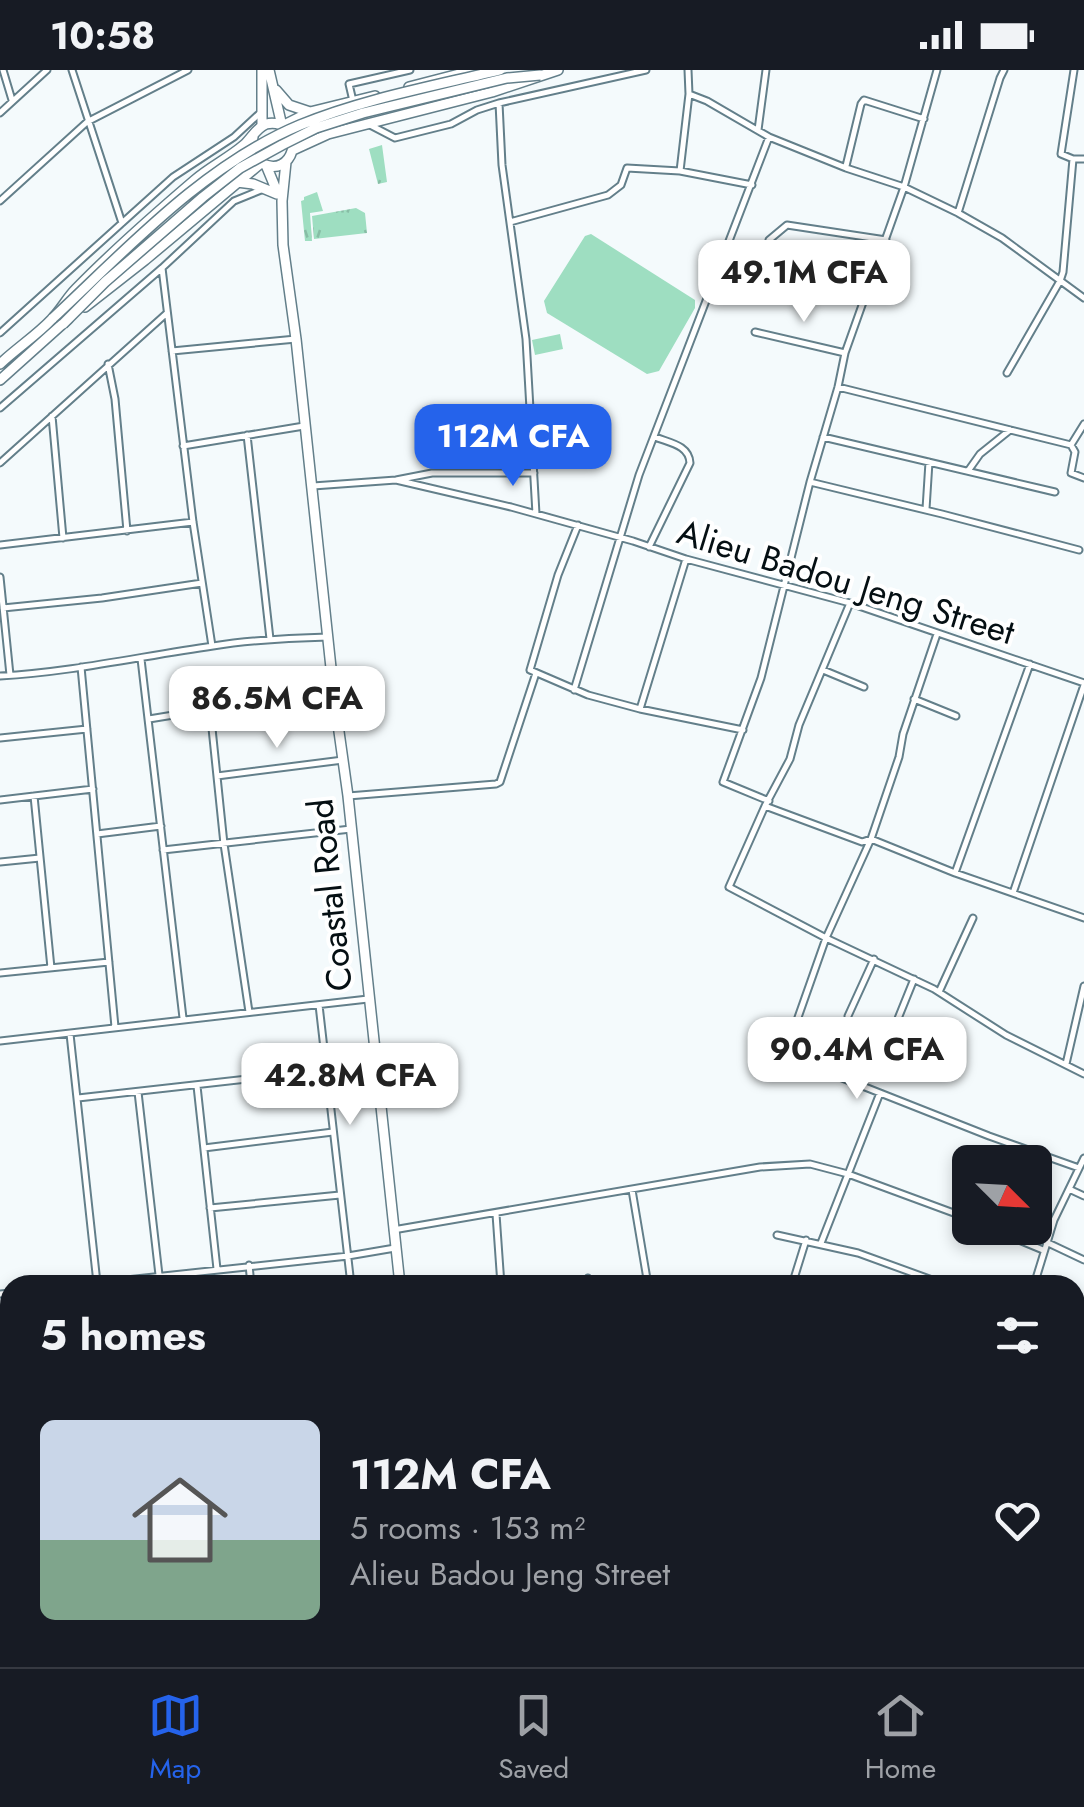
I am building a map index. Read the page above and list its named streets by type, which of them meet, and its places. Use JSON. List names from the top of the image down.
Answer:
{
  "streets": {
    "main road": ["Coastal Road"],
    "street": ["Alieu Badou Jeng Street"]
  },
  "north": "bottom right",
  "page": {
    "status": "10:58",
    "price": [
      "49.1M CFA",
      "112M CFA",
      "86.5M CFA",
      "90.4M CFA",
      "42.8M CFA"
    ],
    "heading": "5 homes",
    "list": [
      {
        "name": "112M CFA",
        "note": "5 rooms · 153 m² · Alieu Badou Jeng Street"
      }
    ],
    "tabs": ["Map", "Saved", "Home"]
  }
}
